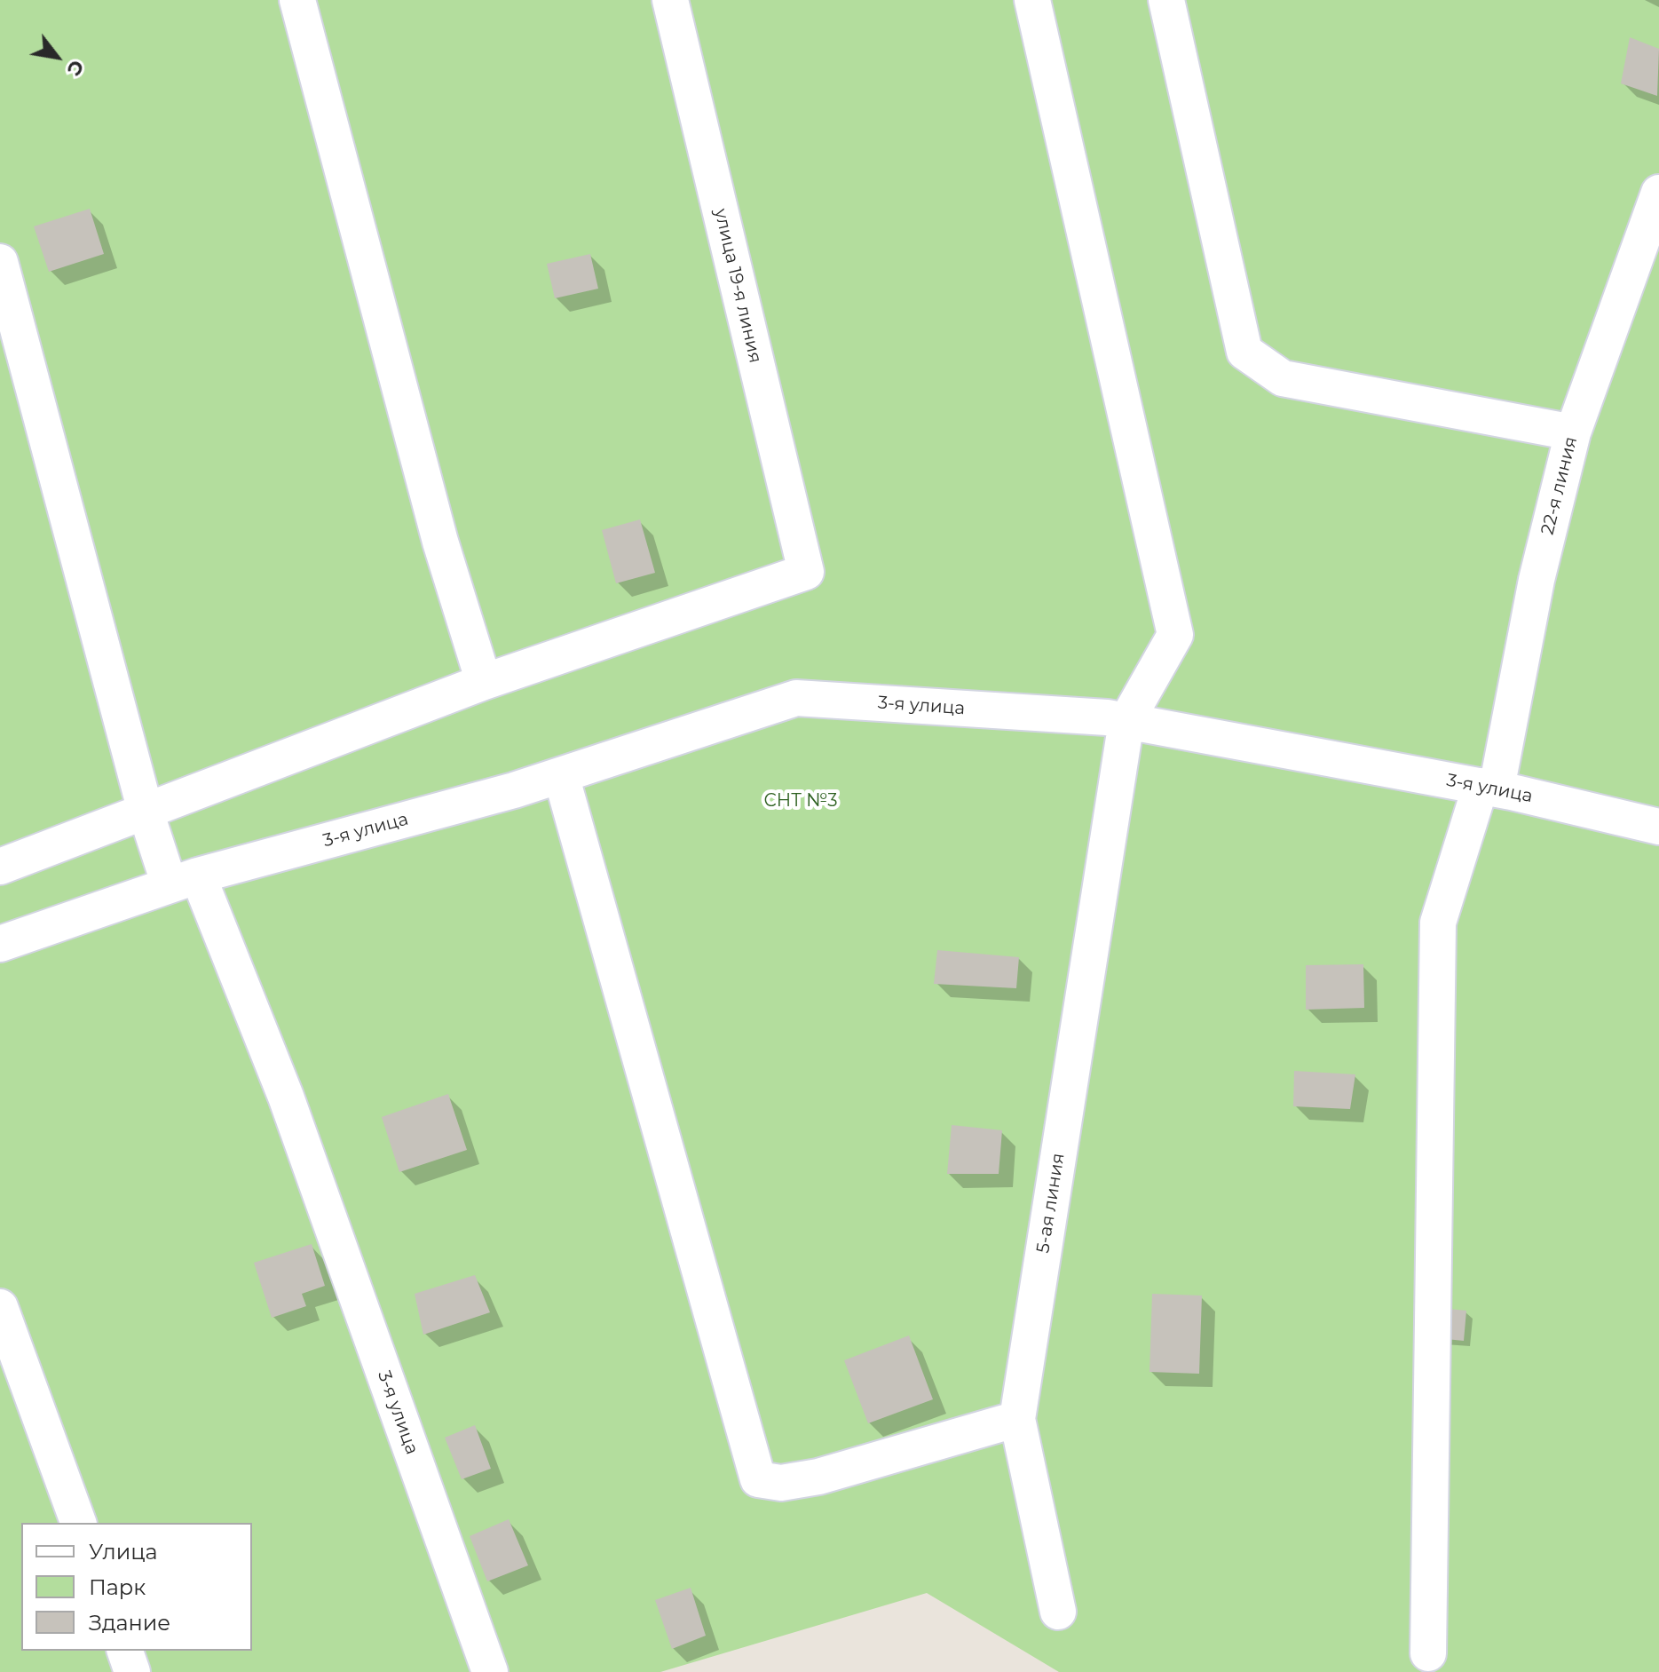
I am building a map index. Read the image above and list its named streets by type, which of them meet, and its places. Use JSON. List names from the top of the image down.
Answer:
{
  "streets": {
    "street": [
      "улица 19-я линия",
      "22-я линия",
      "3-я улица",
      "5-ая линия"
    ]
  },
  "crossings": [
    ["22-я линия", "3-я улица"],
    ["3-я улица", "5-ая линия"]
  ],
  "parks": ["СНТ №3"],
  "legend": ["Улица", "Парк", "Здание"],
  "north": "bottom right"
}
